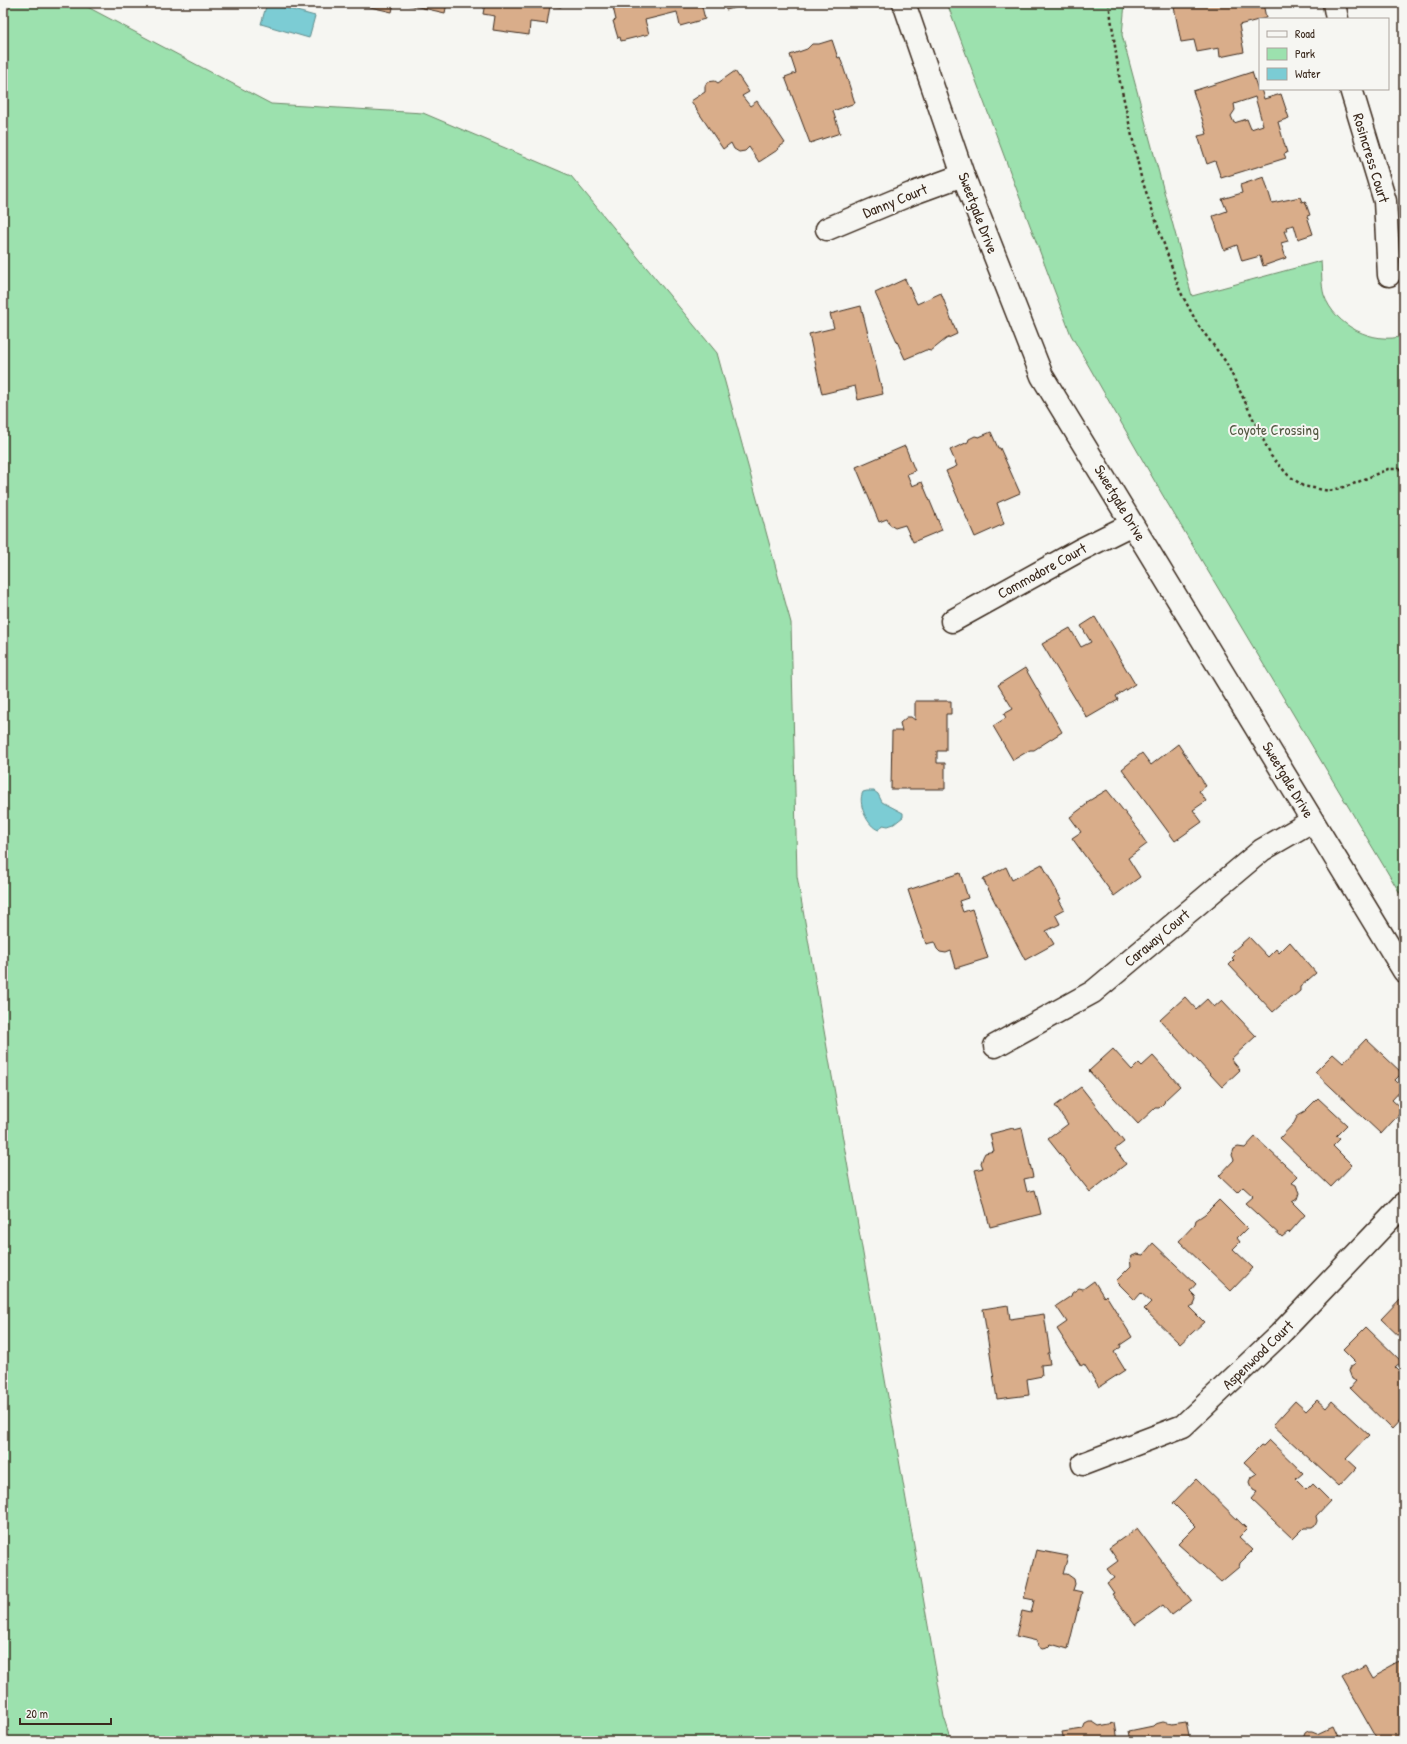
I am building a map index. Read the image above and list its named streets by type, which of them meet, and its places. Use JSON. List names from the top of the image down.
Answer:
{
  "streets": {
    "street": [
      "Rosincress Court",
      "Danny Court",
      "Sweetgale Drive",
      "Commodore Court",
      "Caraway Court",
      "Aspenwood Court"
    ]
  },
  "crossings": [
    ["Danny Court", "Sweetgale Drive"],
    ["Sweetgale Drive", "Commodore Court"],
    ["Sweetgale Drive", "Caraway Court"]
  ],
  "parks": ["Coyote Crossing"],
  "legend": ["Road", "Park", "Water"],
  "scale_bar": "20 m"
}
